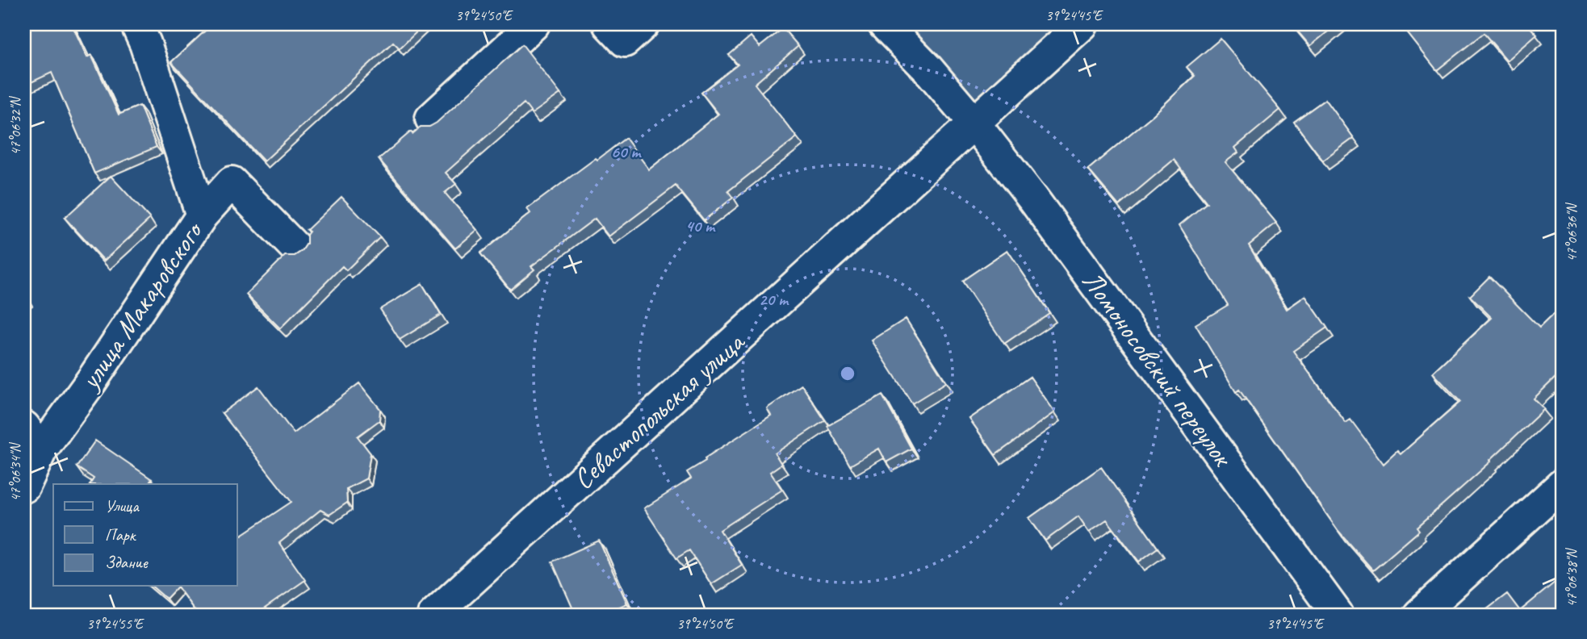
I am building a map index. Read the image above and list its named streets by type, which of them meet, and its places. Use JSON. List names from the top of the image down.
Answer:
{
  "streets": {
    "street": ["улица Макаровского", "Ломоносовский переулок", "Севастопольская улица"]
  },
  "crossings": [
    ["Ломоносовский переулок", "Севастопольская улица"]
  ],
  "legend": ["Улица", "Парк", "Здание"],
  "coordinates": [
    "39°24'50\"E",
    "39°24'45\"E",
    "47°06'32\"N",
    "47°06'36\"N",
    "47°06'34\"N",
    "47°06'38\"N",
    "39°24'55\"E"
  ],
  "rings": ["60 m", "40 m", "20 m"]
}
